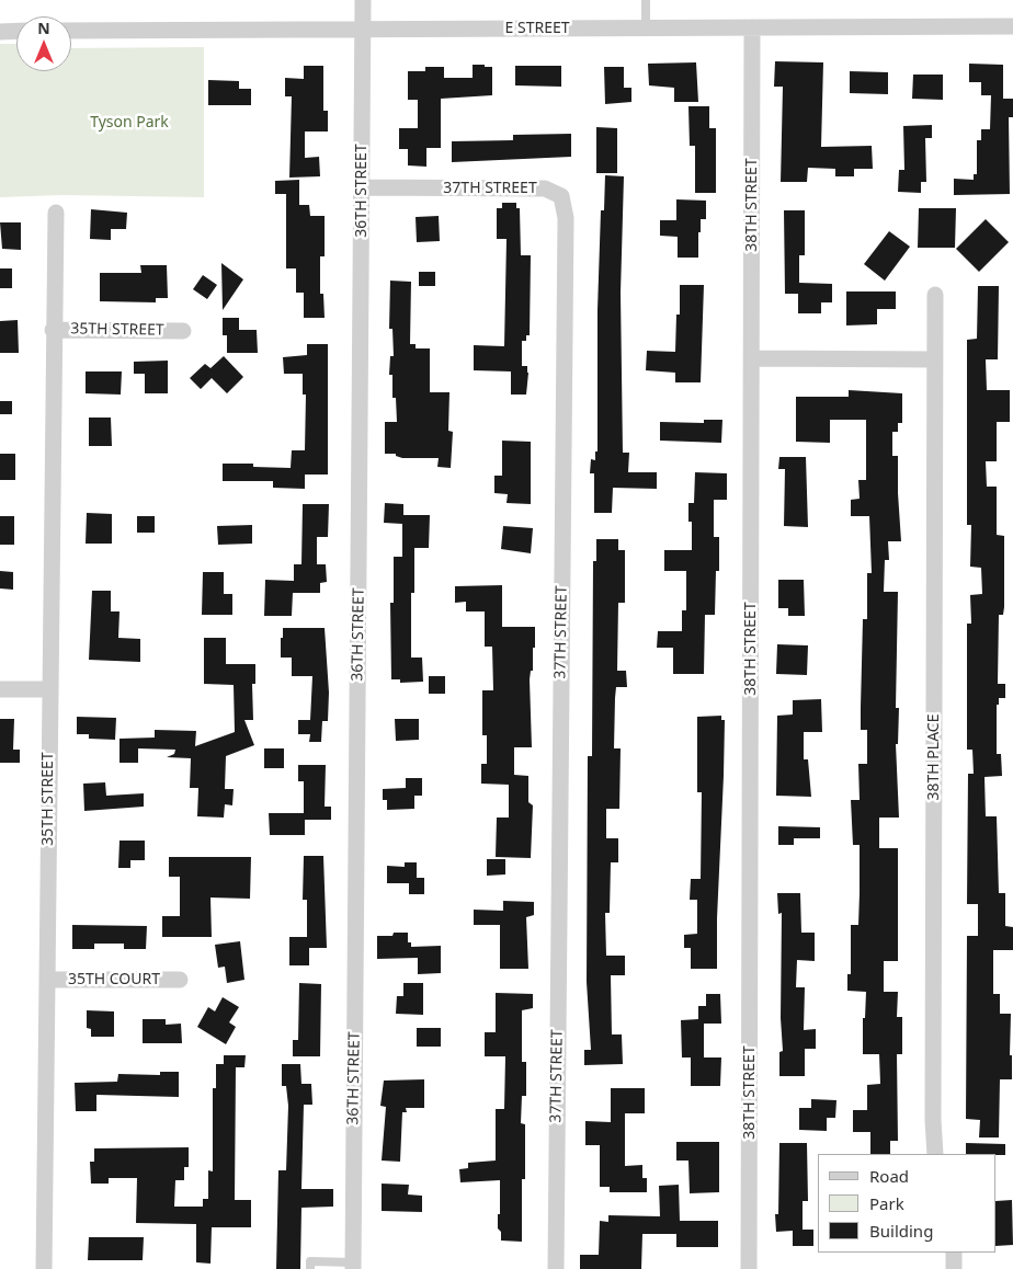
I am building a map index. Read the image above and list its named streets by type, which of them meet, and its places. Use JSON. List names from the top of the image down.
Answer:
{
  "streets": {
    "street": [
      "E STREET",
      "37TH STREET",
      "36TH STREET",
      "38TH STREET",
      "35TH STREET",
      "38TH PLACE",
      "35TH COURT"
    ]
  },
  "crossings": [
    ["E STREET", "36TH STREET"],
    ["E STREET", "38TH STREET"],
    ["37TH STREET", "36TH STREET"],
    ["35TH STREET", "35TH COURT"]
  ],
  "parks": ["Tyson Park"],
  "legend": ["Road", "Park", "Building"],
  "north": "top"
}
